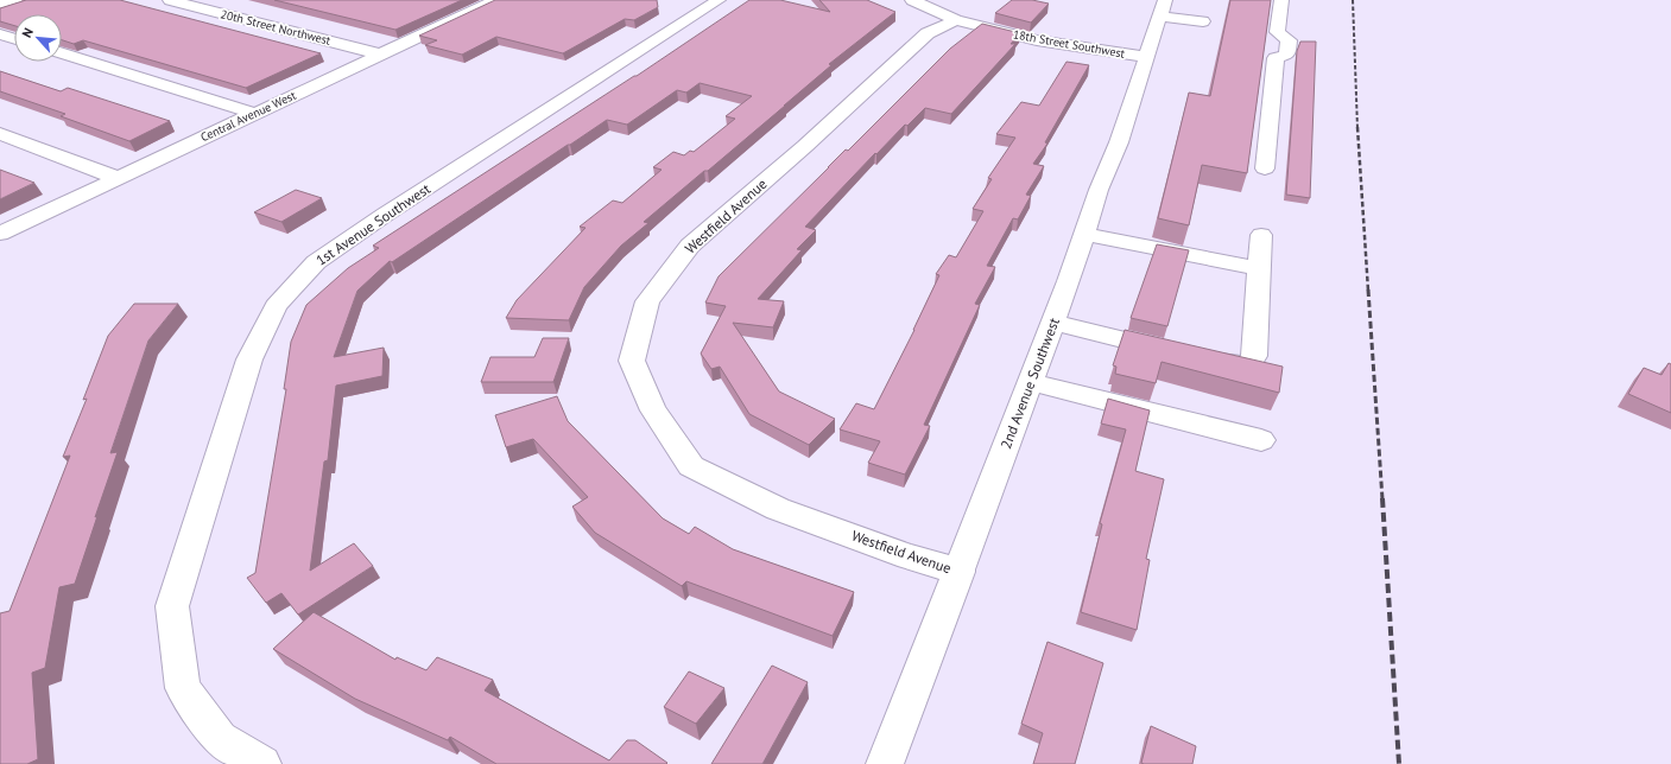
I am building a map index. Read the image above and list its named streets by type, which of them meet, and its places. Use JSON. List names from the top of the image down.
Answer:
{
  "streets": {
    "street": [
      "20th Street Northwest",
      "18th Street Southwest",
      "Central Avenue West",
      "Westfield Avenue",
      "1st Avenue Southwest",
      "2nd Avenue Southwest"
    ]
  },
  "crossings": [
    ["20th Street Northwest", "Central Avenue West"],
    ["18th Street Southwest", "Westfield Avenue"],
    ["18th Street Southwest", "2nd Avenue Southwest"],
    ["Westfield Avenue", "2nd Avenue Southwest"]
  ],
  "north": "top left"
}
